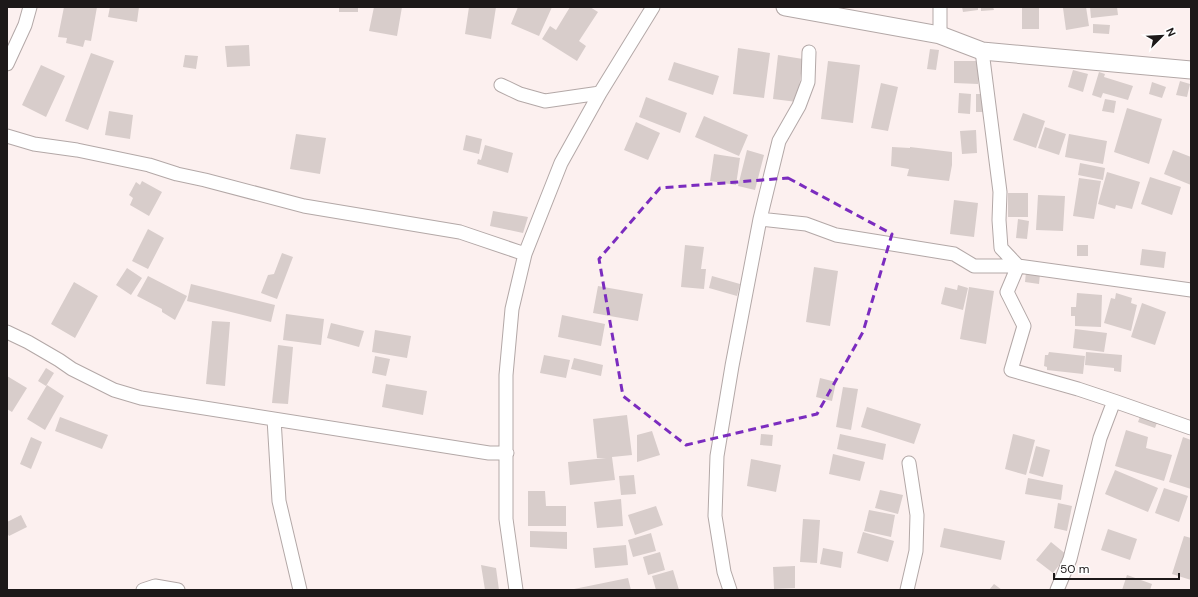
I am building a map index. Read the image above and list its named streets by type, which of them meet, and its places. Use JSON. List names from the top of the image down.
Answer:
{
  "scale_bar": "50 m",
  "north": "top right"
}
